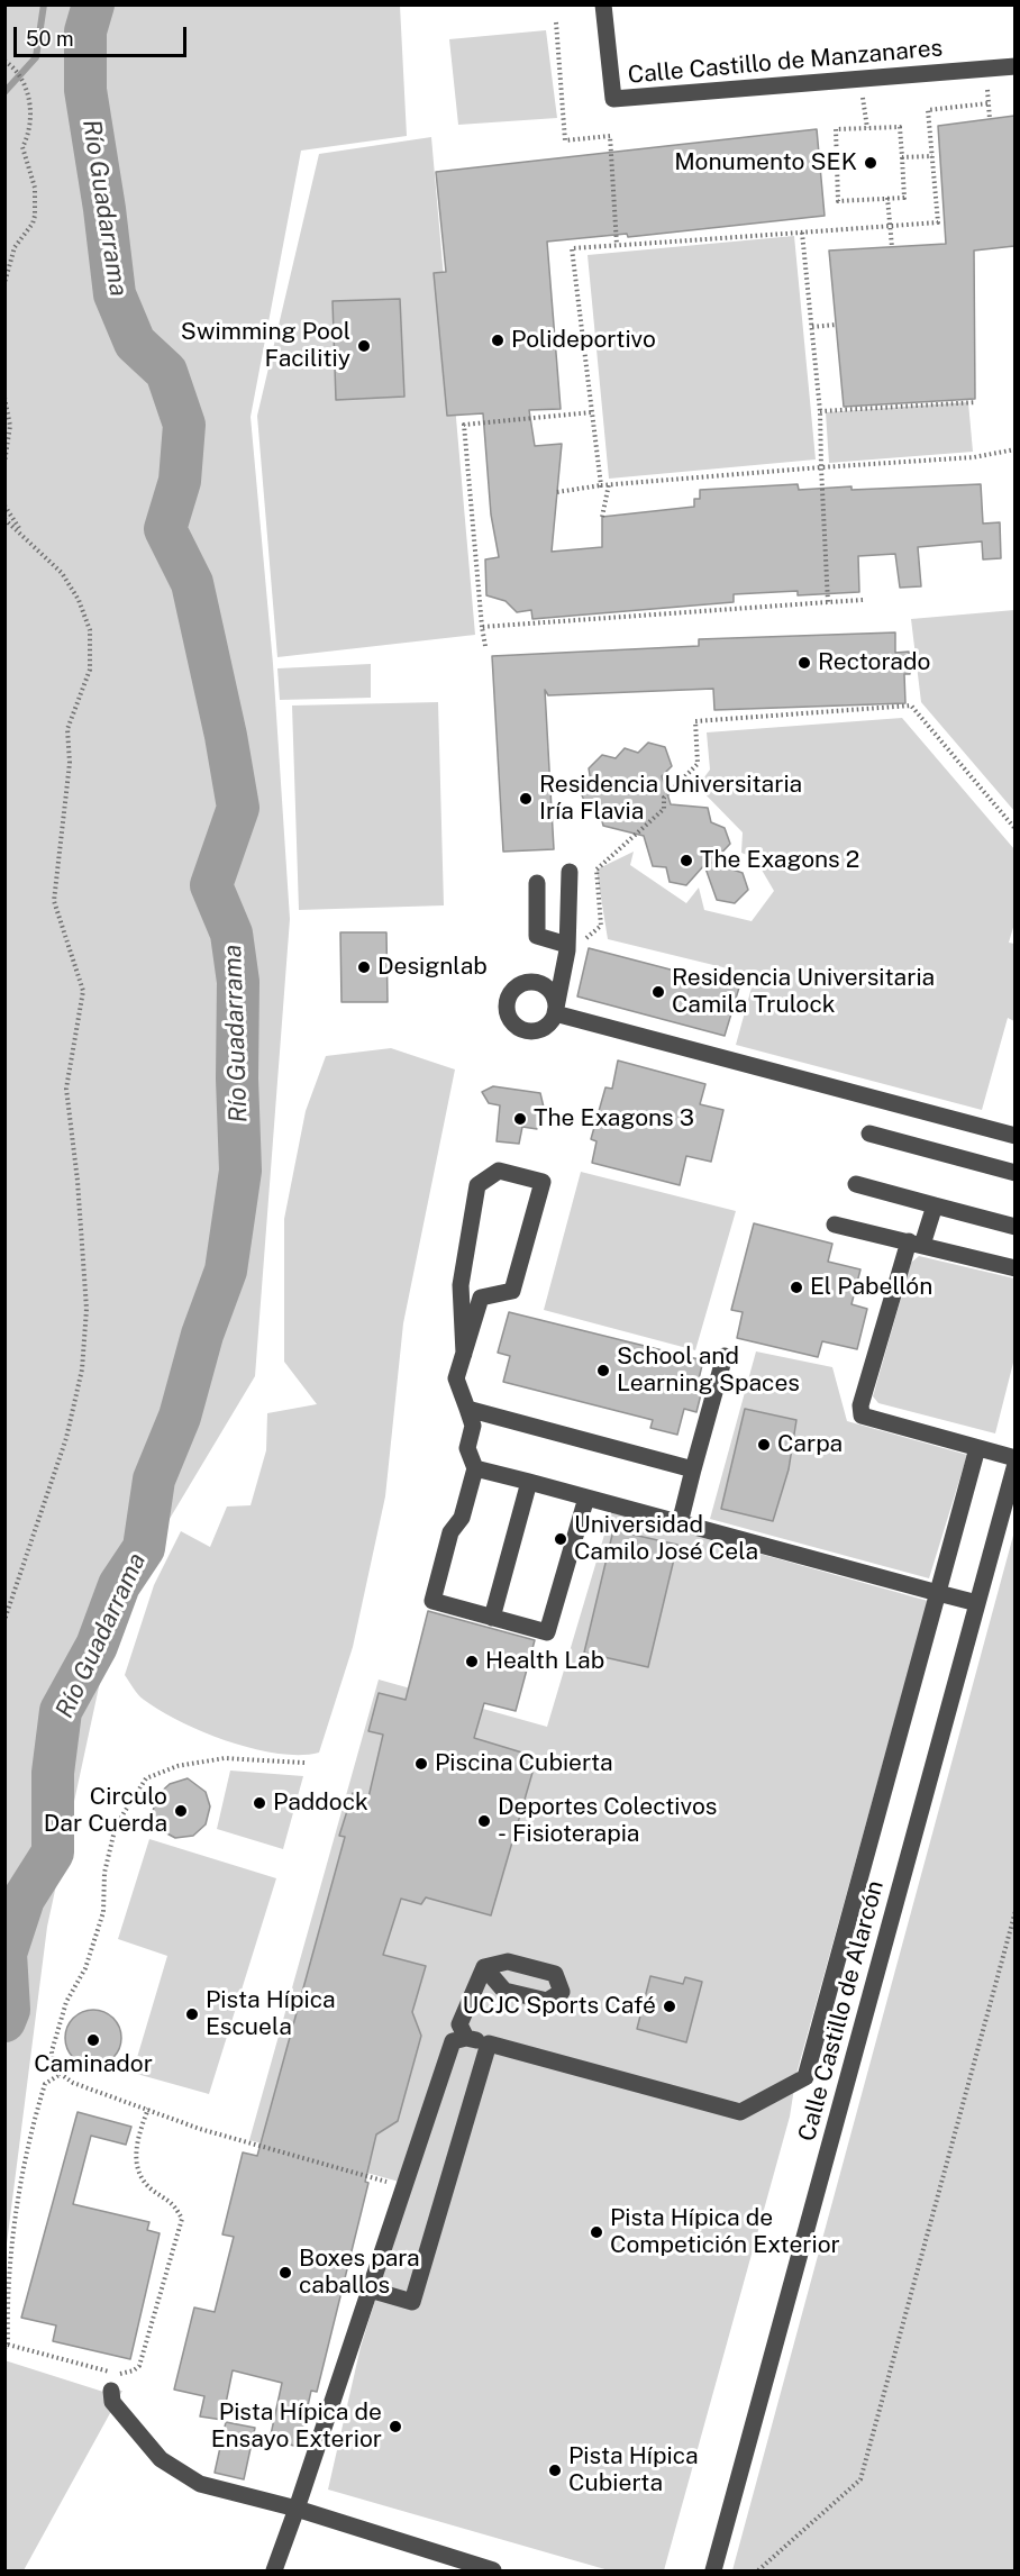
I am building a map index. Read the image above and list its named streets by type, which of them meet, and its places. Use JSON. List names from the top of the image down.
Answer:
{
  "streets": {
    "street": ["Calle Castillo de Manzanares", "Calle Castillo de Alarcón"]
  },
  "water": ["Río Guadarrama"],
  "places": [
    "Monumento SEK",
    "Polideportivo",
    "Swimming Pool Facilitiy",
    "Rectorado",
    "Residencia Universitaria Iría Flavia",
    "The Exagons 2",
    "Designlab",
    "Residencia Universitaria Camila Trulock",
    "The Exagons 3",
    "El Pabellón",
    "School and Learning Spaces",
    "Carpa",
    "Universidad Camilo José Cela",
    "Health Lab",
    "Piscina Cubierta",
    "Paddock",
    "Circulo Dar Cuerda",
    "Deportes Colectivos - Fisioterapia",
    "UCJC Sports Café",
    "Pista Hípica Escuela",
    "Caminador",
    "Pista Hípica de Competición Exterior",
    "Boxes para caballos",
    "Pista Hípica de Ensayo Exterior",
    "Pista Hípica Cubierta"
  ],
  "scale_bar": "50 m"
}
